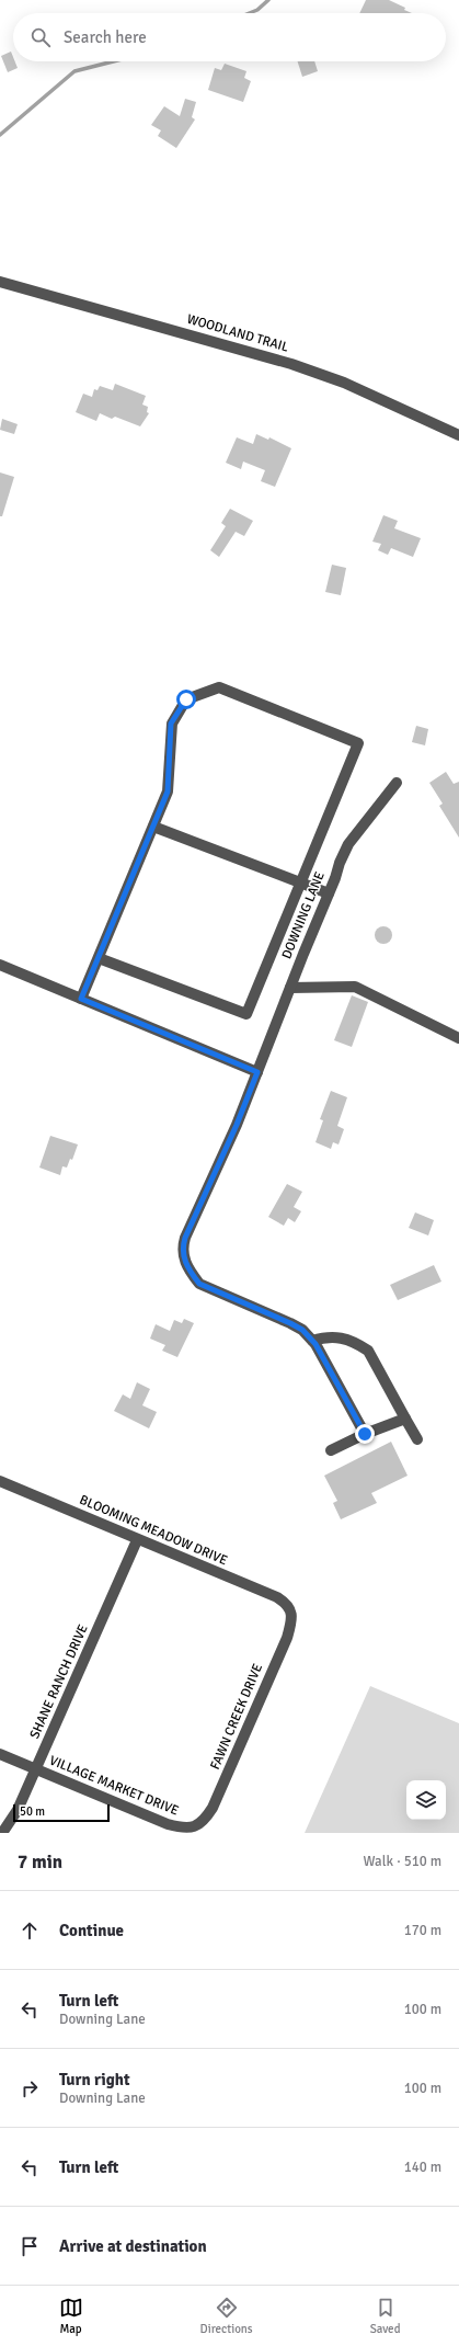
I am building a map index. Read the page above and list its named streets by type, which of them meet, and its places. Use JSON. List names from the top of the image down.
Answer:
{
  "streets": {
    "street": [
      "WOODLAND TRAIL",
      "DOWNING LANE",
      "BLOOMING MEADOW DRIVE",
      "SHANE RANCH DRIVE",
      "FAWN CREEK DRIVE",
      "VILLAGE MARKET DRIVE"
    ]
  },
  "crossings": [
    ["BLOOMING MEADOW DRIVE", "SHANE RANCH DRIVE"],
    ["BLOOMING MEADOW DRIVE", "FAWN CREEK DRIVE"],
    ["SHANE RANCH DRIVE", "VILLAGE MARKET DRIVE"],
    ["FAWN CREEK DRIVE", "VILLAGE MARKET DRIVE"]
  ],
  "scale_bar": "50 m",
  "page": {
    "search": "Search here",
    "scale": "50 m",
    "heading": ["7 min", "Walk · 510 m"],
    "list": [
      ["Continue", "170 m"],
      ["Turn left", "Downing Lane", "100 m"],
      ["Turn right", "Downing Lane", "100 m"],
      ["Turn left", "140 m"],
      "Arrive at destination"
    ],
    "nav": ["Map", "Directions", "Saved"]
  }
}
